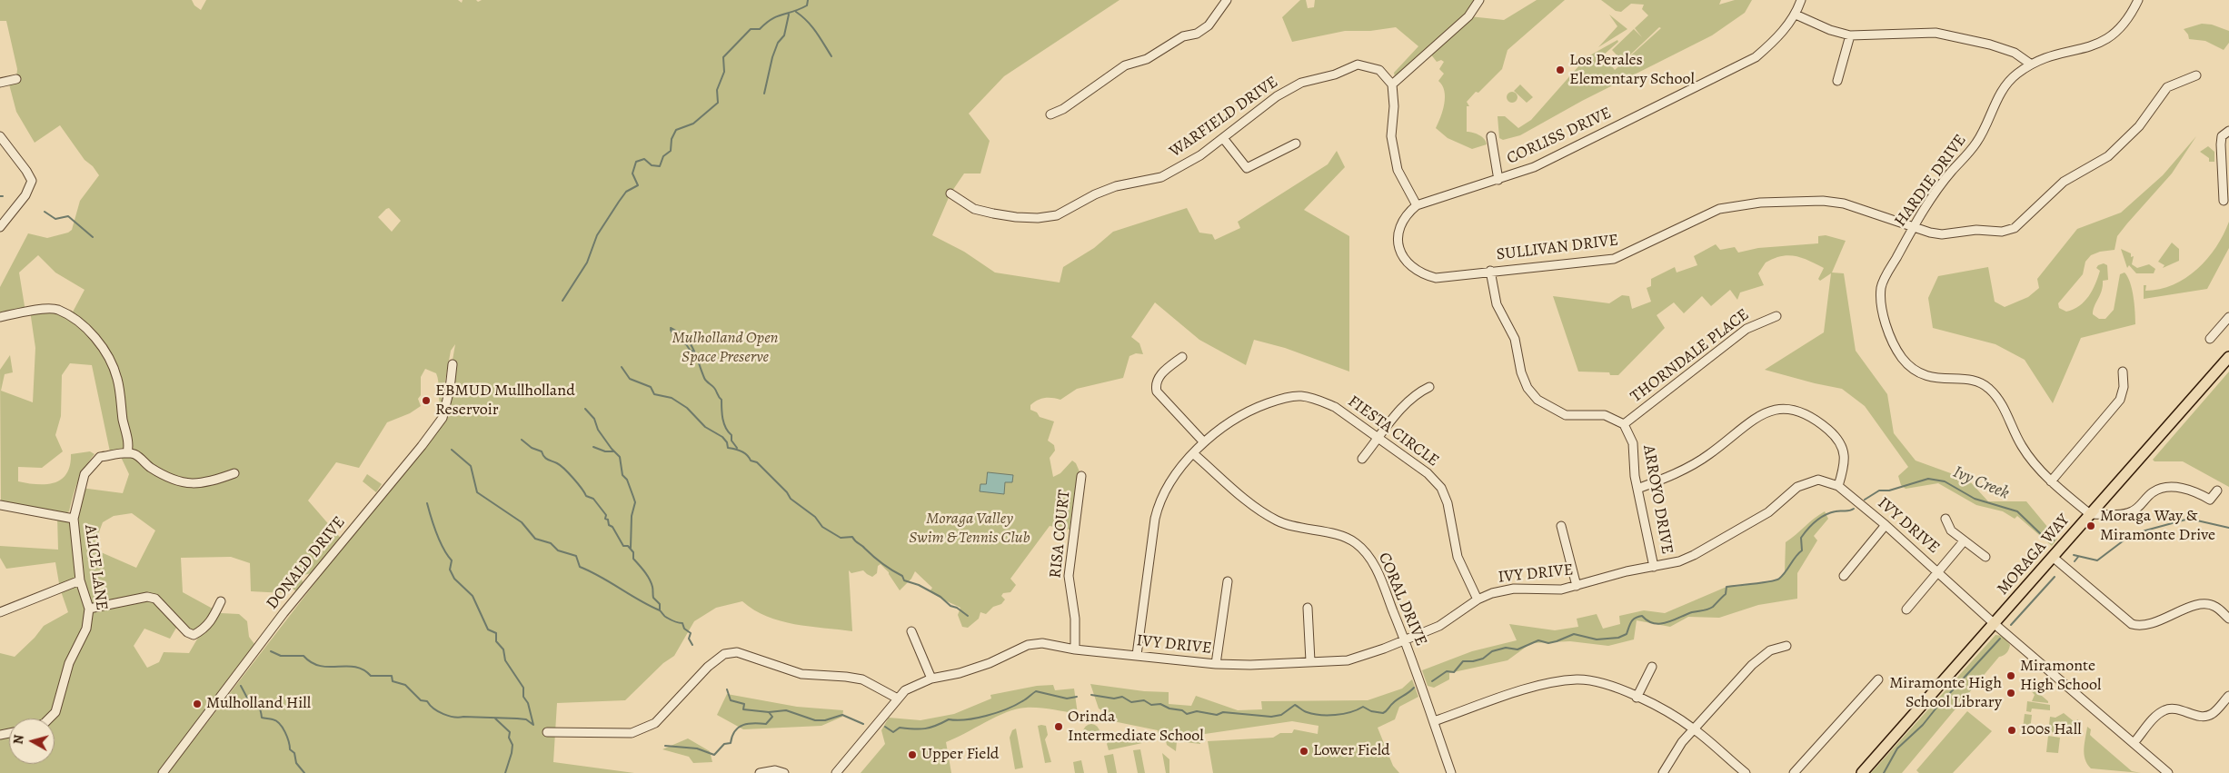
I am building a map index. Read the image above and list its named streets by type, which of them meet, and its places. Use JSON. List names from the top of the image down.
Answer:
{
  "streets": {
    "main road": ["MORAGA WAY"],
    "street": [
      "WARFIELD DRIVE",
      "CORLISS DRIVE",
      "HARDIE DRIVE",
      "SULLIVAN DRIVE",
      "THORNDALE PLACE",
      "FIESTA CIRCLE",
      "ARROYO DRIVE",
      "IVY DRIVE",
      "RISA COURT",
      "DONALD DRIVE",
      "ALICE LANE",
      "CORAL DRIVE"
    ]
  },
  "crossings": [
    ["HARDIE DRIVE", "SULLIVAN DRIVE"],
    ["HARDIE DRIVE", "MORAGA WAY"],
    ["THORNDALE PLACE", "ARROYO DRIVE"],
    ["FIESTA CIRCLE", "IVY DRIVE"],
    ["FIESTA CIRCLE", "CORAL DRIVE"],
    ["ARROYO DRIVE", "IVY DRIVE"],
    ["IVY DRIVE", "RISA COURT"],
    ["IVY DRIVE", "MORAGA WAY"],
    ["IVY DRIVE", "CORAL DRIVE"]
  ],
  "water": ["Ivy Creek"],
  "parks": ["Mulholland Open Space Preserve", "Moraga Valley Swim & Tennis Club"],
  "places": [
    "Los Perales Elementary School",
    "EBMUD Mullholland Reservoir",
    "Moraga Way & Miramonte Drive",
    "Miramonte High School",
    "Miramonte High School Library",
    "Mulholland Hill",
    "Orinda Intermediate School",
    "100s Hall",
    "Lower Field",
    "Upper Field"
  ],
  "north": "left"
}
